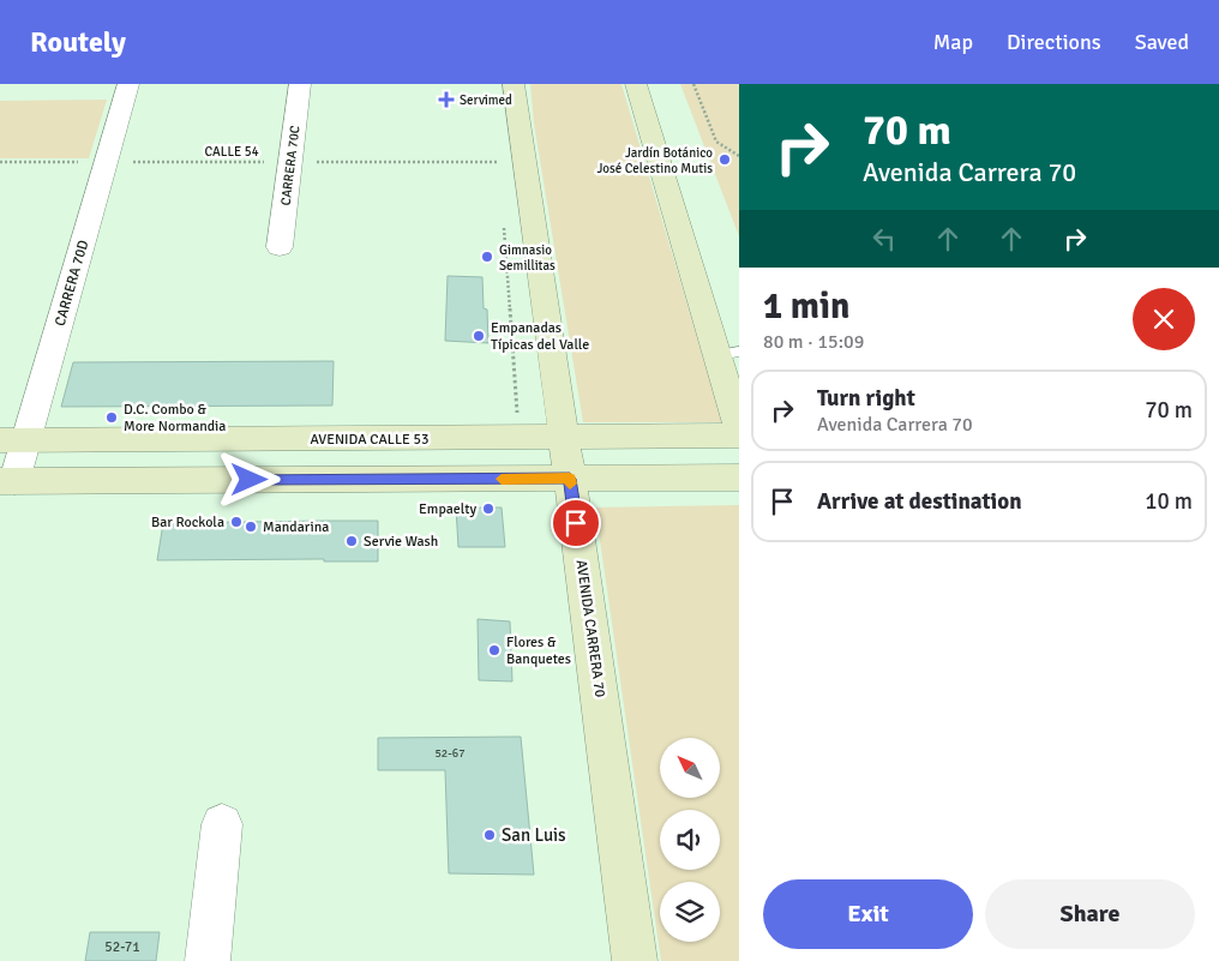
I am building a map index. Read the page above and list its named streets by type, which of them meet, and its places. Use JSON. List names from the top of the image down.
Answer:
{
  "streets": {
    "main road": ["AVENIDA CALLE 53", "AVENIDA CARRERA 70"],
    "street": ["CARRERA 70C", "CARRERA 70D"],
    "path": ["CALLE 54"]
  },
  "crossings": [
    ["CALLE 54", "CARRERA 70C"],
    ["CALLE 54", "CARRERA 70D"],
    ["CARRERA 70D", "AVENIDA CALLE 53"],
    ["AVENIDA CALLE 53", "AVENIDA CARRERA 70"]
  ],
  "places": {
    "health": ["Servimed"],
    "other": [
      "Jardín Botánico José Celestino Mutis",
      "Gimnasio Semillitas",
      "Empanadas Típicas del Valle",
      "D.C. Combo & More Normandia",
      "Empaelty",
      "Bar Rockola",
      "Mandarina",
      "Servie Wash",
      "Flores & Banquetes",
      "San Luis"
    ]
  },
  "house_numbers": ["52-67", "52-71"],
  "north": "top left",
  "page": {
    "header": "Routely",
    "nav": ["Map", "Directions", "Saved"],
    "turn": ["70 m", "Avenida Carrera 70"],
    "heading": ["1 min", "80 m · 15:09"],
    "list": [
      {
        "name": "Turn right",
        "note": "Avenida Carrera 70",
        "value": "70 m"
      },
      {
        "name": "Arrive at destination",
        "value": "10 m"
      }
    ],
    "buttons": ["Exit", "Share"]
  }
}
